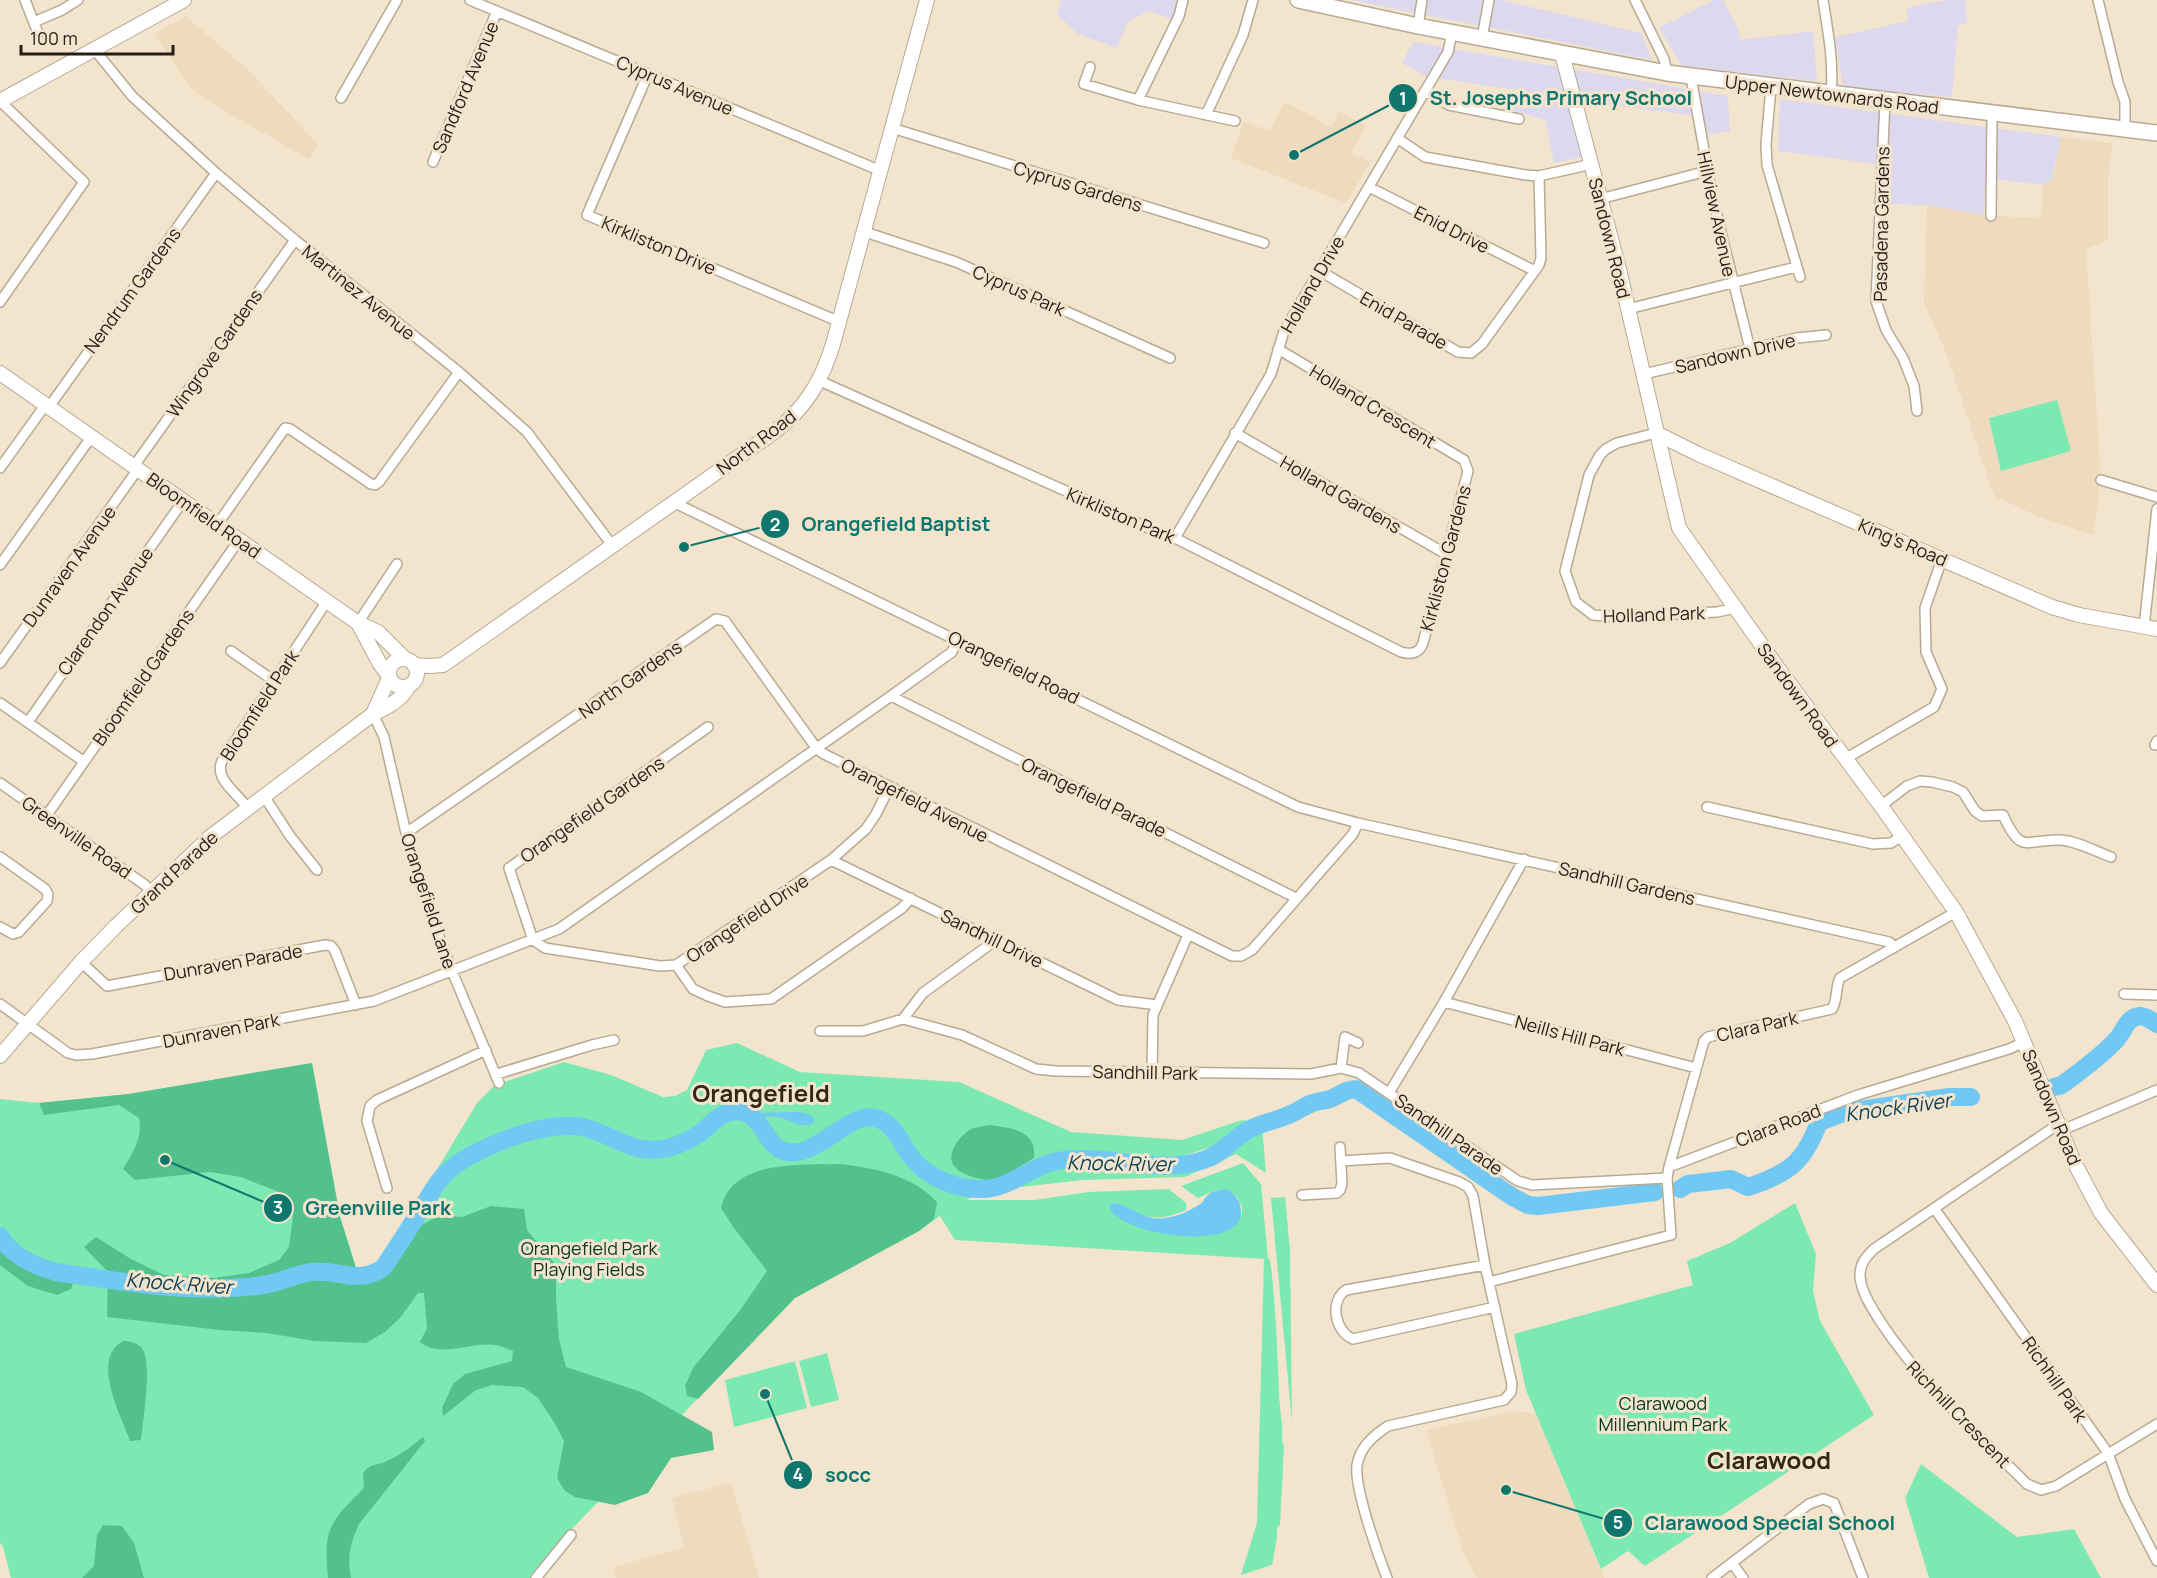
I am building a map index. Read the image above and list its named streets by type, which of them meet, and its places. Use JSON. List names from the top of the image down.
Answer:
{
  "streets": {
    "main road": ["Upper Newtownards Road"],
    "street": [
      "Cyprus Avenue",
      "Sandford Avenue",
      "Cyprus Gardens",
      "Hillview Avenue",
      "Pasadena Gardens",
      "Enid Drive",
      "Sandown Road",
      "Kirkliston Drive",
      "Holland Drive",
      "Nendrum Gardens",
      "Cyprus Park",
      "Martinez Avenue",
      "Enid Parade",
      "Wingrove Gardens",
      "Sandown Drive",
      "Holland Crescent",
      "North Road",
      "Holland Gardens",
      "Bloomfield Road",
      "Kirkliston Park",
      "King's Road",
      "Kirkliston Gardens",
      "Dunraven Avenue",
      "Clarendon Avenue",
      "Holland Park",
      "Orangefield Road",
      "Bloomfield Gardens",
      "North Gardens",
      "Bloomfield Park",
      "Orangefield Parade",
      "Orangefield Avenue",
      "Orangefield Gardens",
      "Greenville Road",
      "Grand Parade",
      "Sandhill Gardens",
      "Orangefield Lane",
      "Orangefield Drive",
      "Sandhill Drive",
      "Dunraven Parade",
      "Clara Park",
      "Dunraven Park",
      "Neills Hill Park",
      "Sandhill Park",
      "Clara Road",
      "Sandhill Parade",
      "Richhill Park",
      "Richhill Crescent"
    ]
  },
  "crossings": [
    ["Cyprus Avenue", "Sandford Avenue"],
    ["Cyprus Avenue", "Kirkliston Drive"],
    ["Cyprus Avenue", "North Road"],
    ["Upper Newtownards Road", "Hillview Avenue"],
    ["Upper Newtownards Road", "Pasadena Gardens"],
    ["Upper Newtownards Road", "Sandown Road"],
    ["Upper Newtownards Road", "Holland Drive"],
    ["Cyprus Gardens", "North Road"],
    ["Hillview Avenue", "Sandown Drive"],
    ["Enid Drive", "Holland Drive"],
    ["Enid Drive", "Enid Parade"],
    ["Sandown Road", "Sandown Drive"],
    ["Sandown Road", "King's Road"],
    ["Sandown Road", "Holland Park"],
    ["Sandown Road", "Clara Park"],
    ["Sandown Road", "Clara Road"],
    ["Sandown Road", "Richhill Crescent"],
    ["Kirkliston Drive", "North Road"],
    ["Holland Drive", "Enid Parade"],
    ["Holland Drive", "Holland Crescent"],
    ["Holland Drive", "Holland Gardens"],
    ["Holland Drive", "Kirkliston Park"],
    ["Nendrum Gardens", "Martinez Avenue"],
    ["Nendrum Gardens", "Bloomfield Road"],
    ["Cyprus Park", "North Road"],
    ["Martinez Avenue", "Wingrove Gardens"],
    ["Martinez Avenue", "North Road"],
    ["Wingrove Gardens", "Bloomfield Road"],
    ["Wingrove Gardens", "Dunraven Avenue"],
    ["Holland Crescent", "Kirkliston Gardens"],
    ["North Road", "Bloomfield Road"],
    ["North Road", "Kirkliston Park"],
    ["North Road", "Orangefield Road"],
    ["North Road", "Grand Parade"],
    ["Holland Gardens", "Kirkliston Gardens"],
    ["Bloomfield Road", "Dunraven Avenue"],
    ["Bloomfield Road", "Clarendon Avenue"],
    ["Bloomfield Road", "Bloomfield Gardens"],
    ["Bloomfield Road", "Bloomfield Park"],
    ["Bloomfield Road", "Grand Parade"],
    ["Kirkliston Park", "Kirkliston Gardens"],
    ["King's Road", "Holland Park"],
    ["Orangefield Road", "Orangefield Avenue"],
    ["Orangefield Road", "Sandhill Gardens"],
    ["Bloomfield Gardens", "Greenville Road"],
    ["North Gardens", "Orangefield Avenue"],
    ["North Gardens", "Orangefield Lane"],
    ["Bloomfield Park", "Grand Parade"],
    ["Orangefield Parade", "Orangefield Avenue"],
    ["Orangefield Avenue", "Sandhill Gardens"],
    ["Orangefield Avenue", "Orangefield Drive"],
    ["Orangefield Gardens", "Orangefield Drive"],
    ["Greenville Road", "Grand Parade"],
    ["Grand Parade", "Orangefield Lane"],
    ["Grand Parade", "Dunraven Parade"],
    ["Grand Parade", "Dunraven Park"],
    ["Sandhill Gardens", "Clara Park"],
    ["Sandhill Gardens", "Sandhill Parade"],
    ["Orangefield Lane", "Dunraven Park"],
    ["Orangefield Drive", "Sandhill Drive"],
    ["Dunraven Parade", "Dunraven Park"],
    ["Clara Park", "Neills Hill Park"],
    ["Clara Park", "Clara Road"],
    ["Clara Park", "Sandhill Parade"],
    ["Neills Hill Park", "Sandhill Parade"],
    ["Richhill Park", "Richhill Crescent"]
  ],
  "districts": ["Orangefield", "Clarawood"],
  "water": ["Knock River"],
  "parks": ["Orangefield Park Playing Fields", "Clarawood Millennium Park"],
  "places": [
    "St. Josephs Primary School",
    "Orangefield Baptist",
    "Greenville Park",
    "socc",
    "Clarawood Special School"
  ],
  "scale_bar": "100 m"
}
